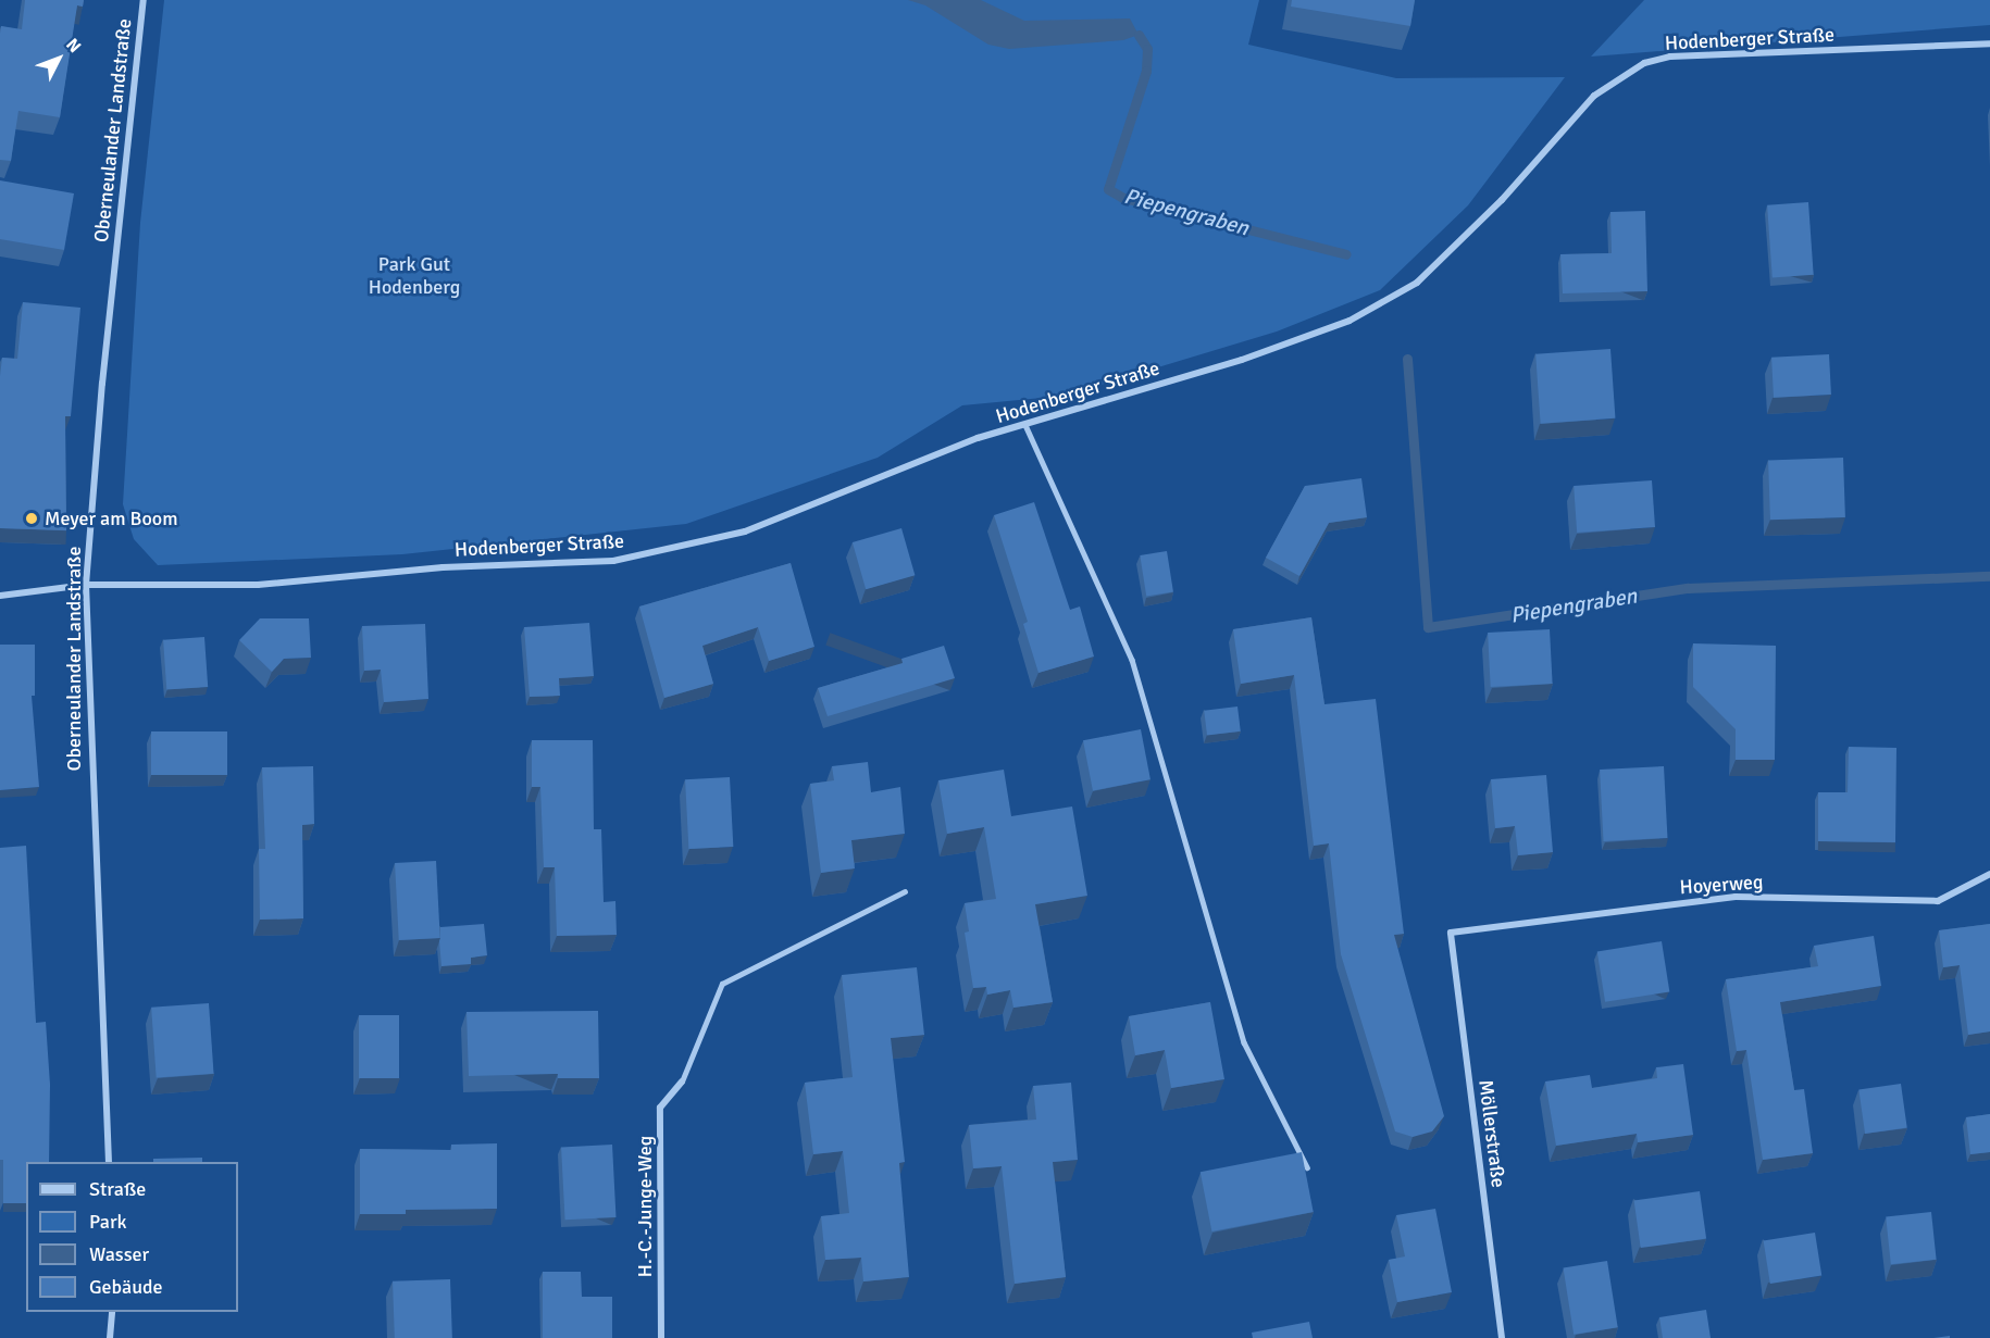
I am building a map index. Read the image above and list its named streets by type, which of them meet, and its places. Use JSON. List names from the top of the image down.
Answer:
{
  "streets": {
    "street": [
      "Hodenberger Straße",
      "Oberneulander Landstraße",
      "Hoyerweg",
      "Möllerstraße",
      "H.-C.-Junge-Weg"
    ]
  },
  "crossings": [
    ["Hodenberger Straße", "Oberneulander Landstraße"],
    ["Hoyerweg", "Möllerstraße"]
  ],
  "water": ["Piepengraben"],
  "parks": ["Park Gut Hodenberg"],
  "places": ["Meyer am Boom"],
  "legend": [
    "Straße",
    "Park",
    "Wasser",
    "Gebäude"
  ],
  "north": "top right"
}
